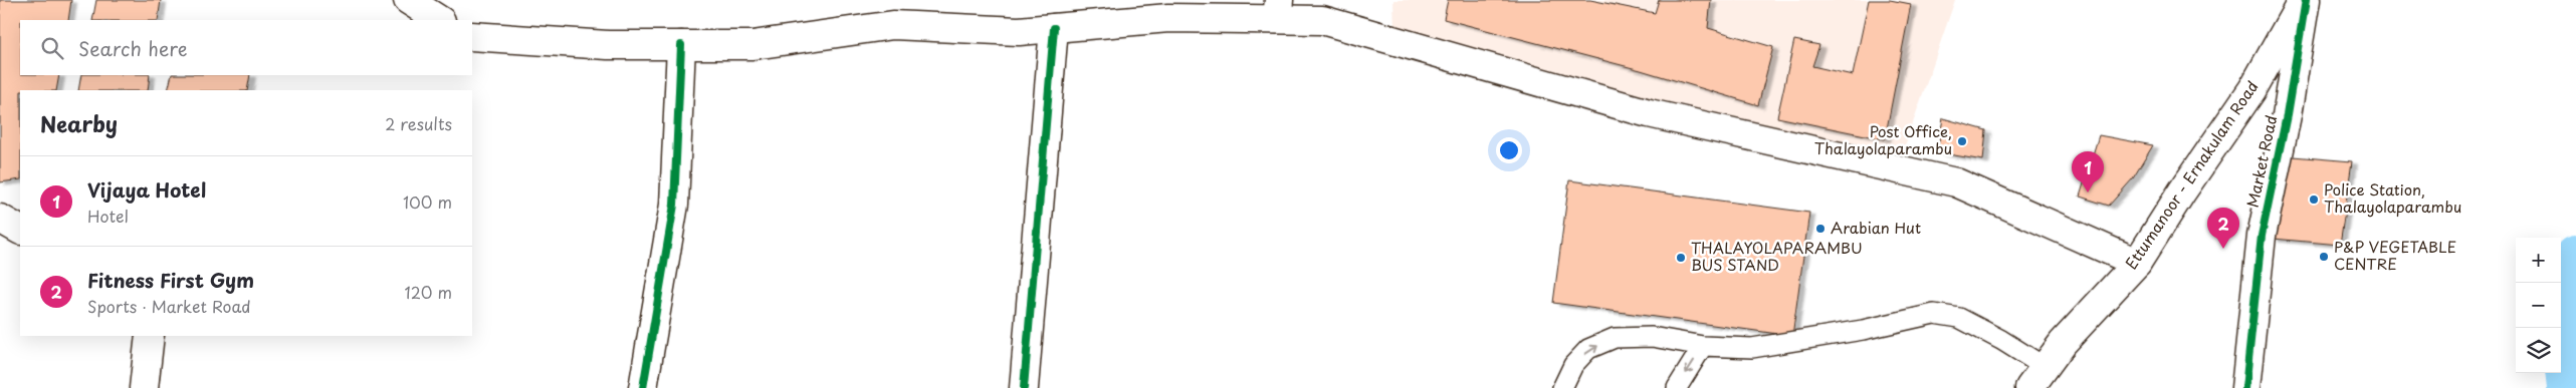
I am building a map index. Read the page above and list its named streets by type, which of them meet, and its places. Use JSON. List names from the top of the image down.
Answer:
{
  "streets": {
    "main road": ["Market Road", "Ettumanoor - Ernakulam Road"]
  },
  "crossings": [
    ["Market Road", "Ettumanoor - Ernakulam Road"]
  ],
  "places": [
    "Post Office, Thalayolaparambu",
    "Police Station, Thalayolaparambu",
    "Arabian Hut",
    "P&P VEGETABLE CENTRE",
    "THALAYOLAPARAMBU BUS STAND"
  ],
  "page": {
    "search": "Search here",
    "heading": ["Nearby", "2 results"],
    "pins": ["1", "2"],
    "list": [
      {
        "mark": "1",
        "name": "Vijaya Hotel",
        "note": "Hotel",
        "value": "100 m"
      },
      {
        "mark": "2",
        "name": "Fitness First Gym",
        "note": "Sports · Market Road",
        "value": "120 m"
      }
    ],
    "map_buttons": ["+", "−"]
  }
}
